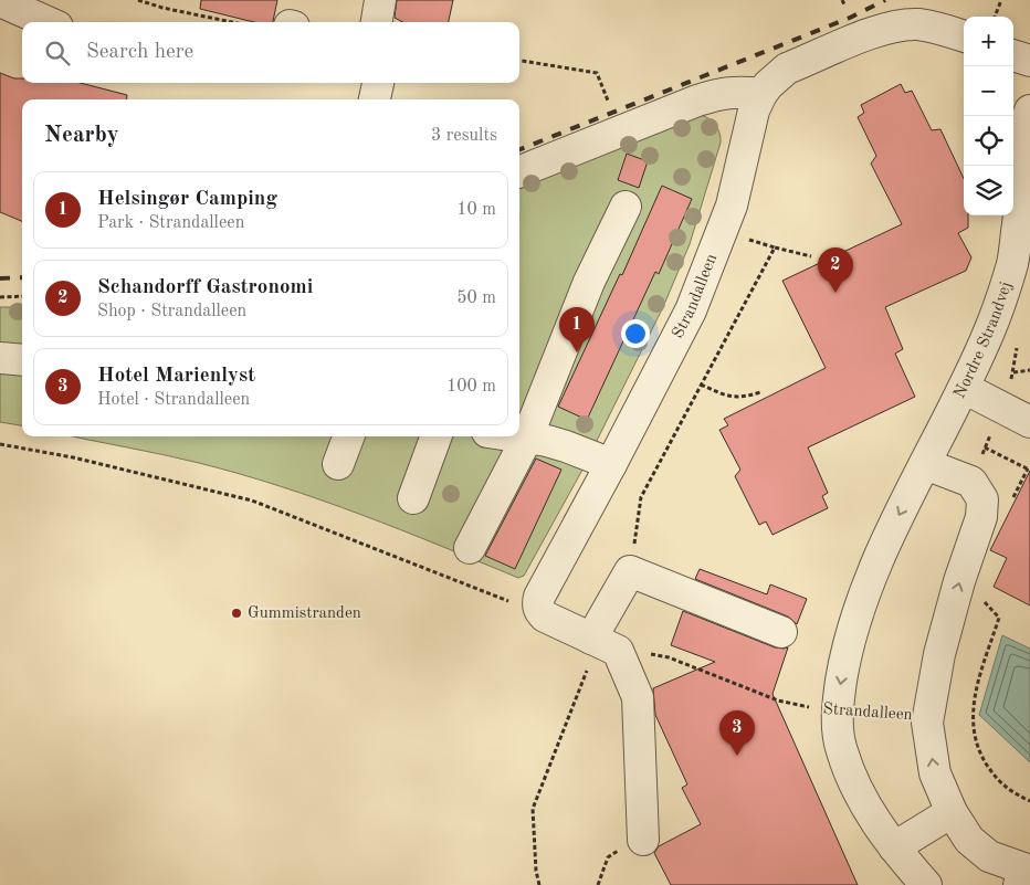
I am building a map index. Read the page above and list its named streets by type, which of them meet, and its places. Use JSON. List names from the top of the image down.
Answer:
{
  "streets": {
    "street": ["Strandalleen", "Nordre Strandvej"]
  },
  "crossings": [
    ["Strandalleen", "Nordre Strandvej"]
  ],
  "places": ["Gummistranden"],
  "page": {
    "map_buttons": ["+", "−"],
    "search": "Search here",
    "heading": ["Nearby", "3 results"],
    "list": [
      {
        "mark": "1",
        "name": "Helsingør Camping",
        "note": "Park · Strandalleen",
        "value": "10 m"
      },
      {
        "mark": "2",
        "name": "Schandorff Gastronomi",
        "note": "Shop · Strandalleen",
        "value": "50 m"
      },
      {
        "mark": "3",
        "name": "Hotel Marienlyst",
        "note": "Hotel · Strandalleen",
        "value": "100 m"
      }
    ],
    "pins": ["2", "1", "3"]
  }
}
